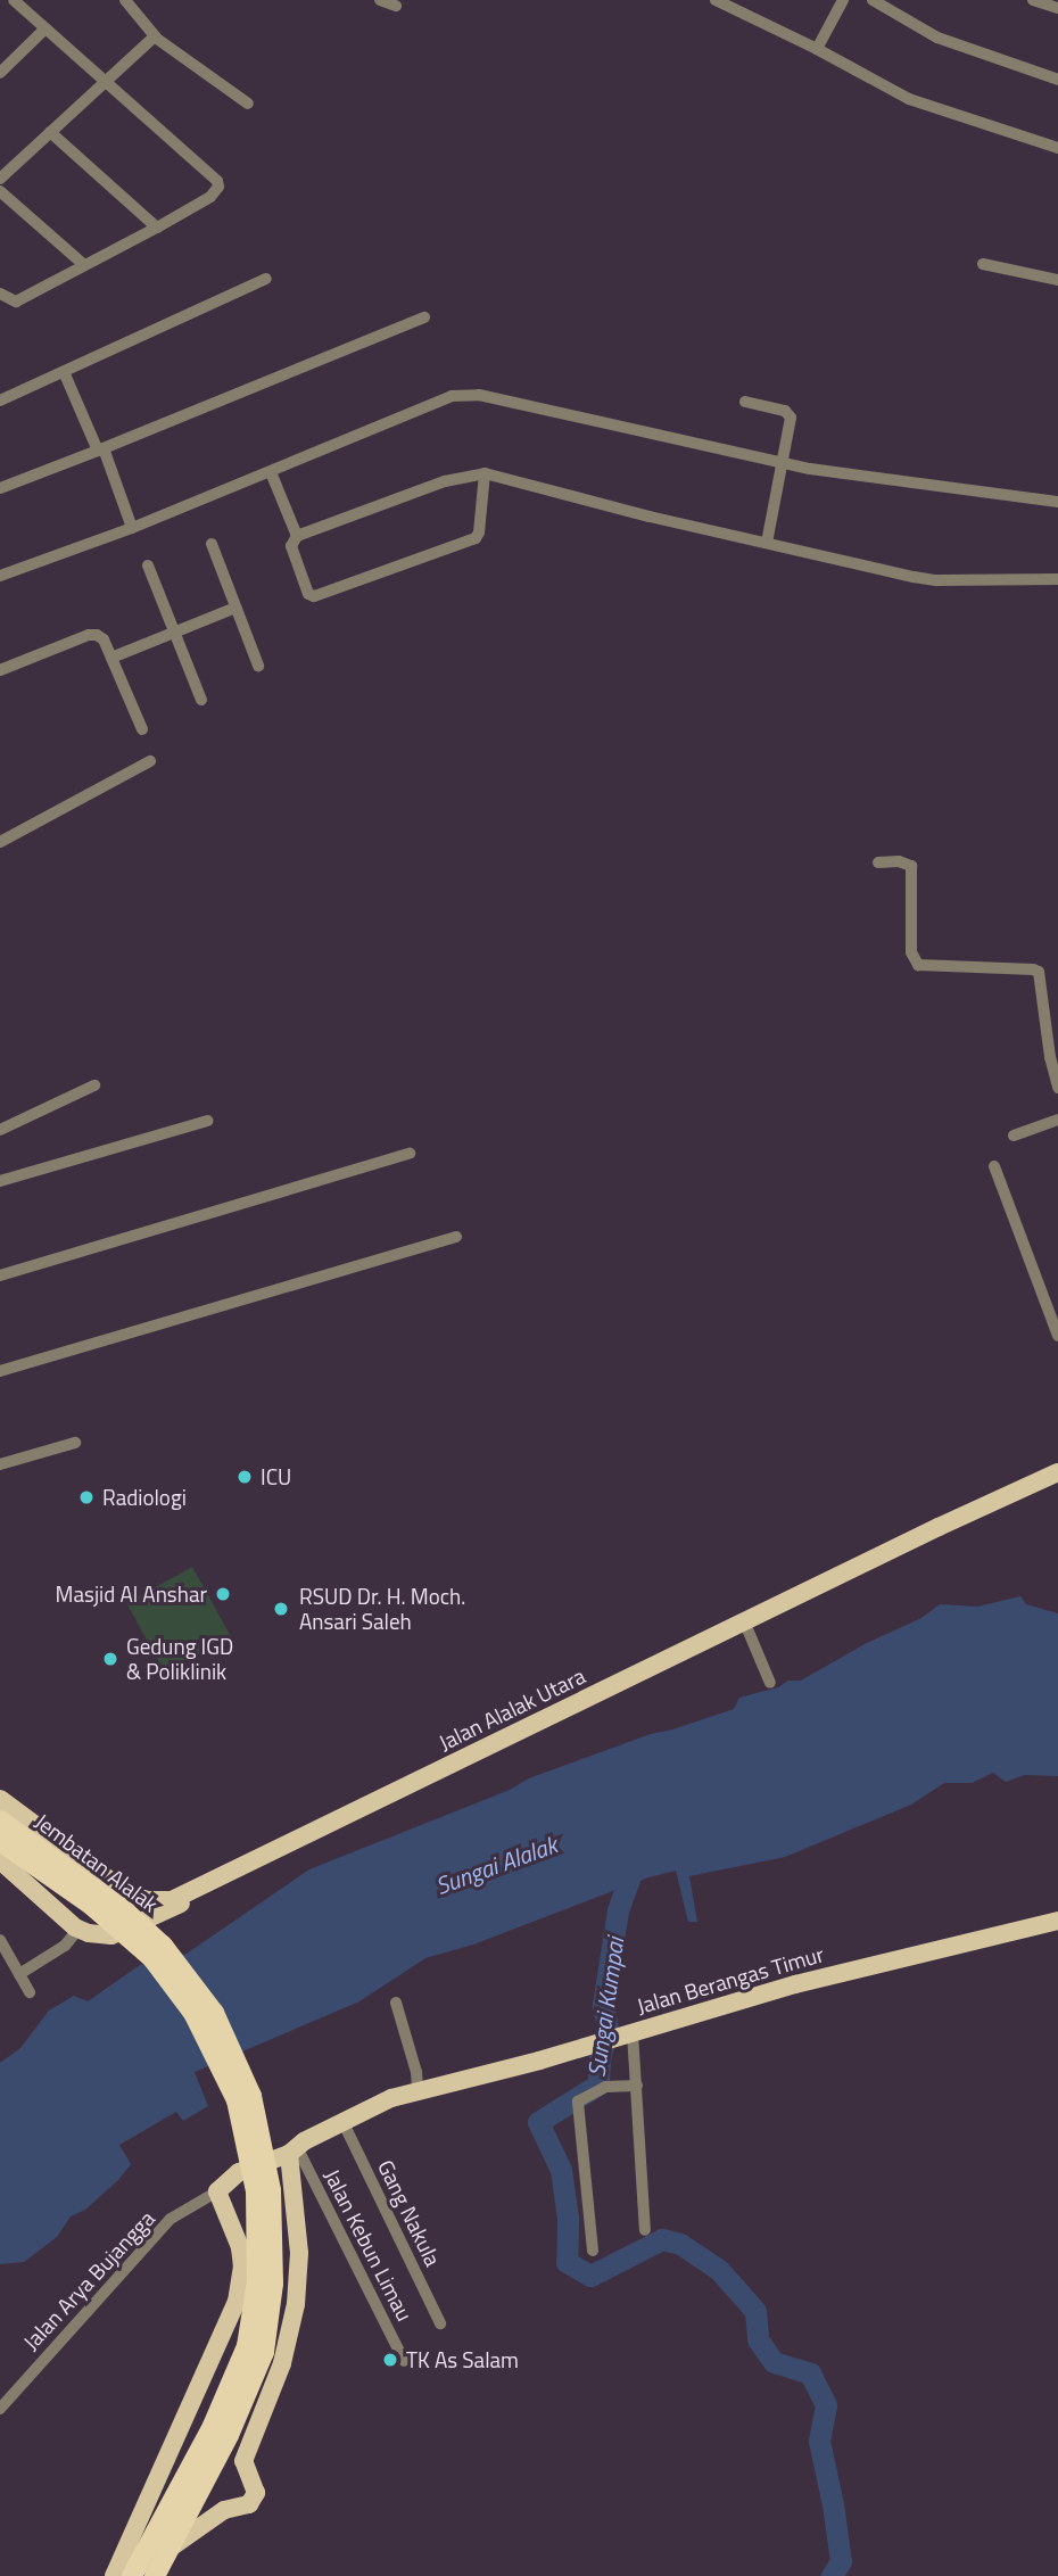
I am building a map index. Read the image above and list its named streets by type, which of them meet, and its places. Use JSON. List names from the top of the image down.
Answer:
{
  "streets": {
    "highway": ["Jembatan Alalak"],
    "main road": ["Jalan Alalak Utara", "Jalan Berangas Timur"],
    "street": ["Gang Nakula", "Jalan Kebun Limau", "Jalan Arya Bujangga"]
  },
  "crossings": [
    ["Jalan Berangas Timur", "Gang Nakula"],
    ["Jalan Berangas Timur", "Jalan Kebun Limau"],
    ["Jalan Berangas Timur", "Jalan Arya Bujangga"]
  ],
  "water": ["Sungai Alalak", "Sungai Kumpai"],
  "places": [
    "ICU",
    "Radiologi",
    "Masjid Al Anshar",
    "RSUD Dr. H. Moch. Ansari Saleh",
    "Gedung IGD & Poliklinik",
    "TK As Salam"
  ]
}
